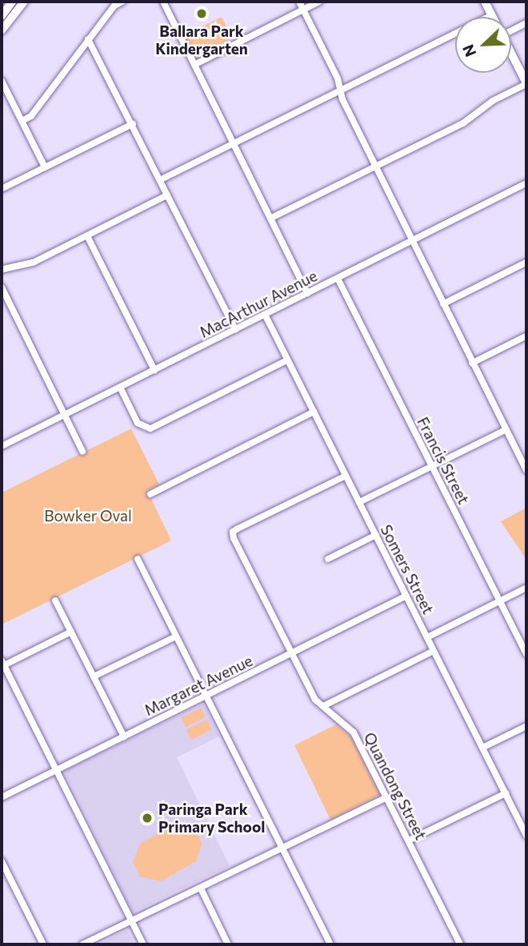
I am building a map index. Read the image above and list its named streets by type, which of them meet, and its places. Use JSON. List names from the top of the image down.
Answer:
{
  "streets": {
    "street": [
      "MacArthur Avenue",
      "Francis Street",
      "Somers Street",
      "Margaret Avenue",
      "Quandong Street"
    ]
  },
  "crossings": [
    ["MacArthur Avenue", "Francis Street"],
    ["MacArthur Avenue", "Somers Street"],
    ["Somers Street", "Margaret Avenue"],
    ["Somers Street", "Quandong Street"],
    ["Margaret Avenue", "Quandong Street"]
  ],
  "parks": ["Bowker Oval"],
  "places": ["Ballara Park Kindergarten", "Paringa Park Primary School"],
  "north": "bottom left"
}
